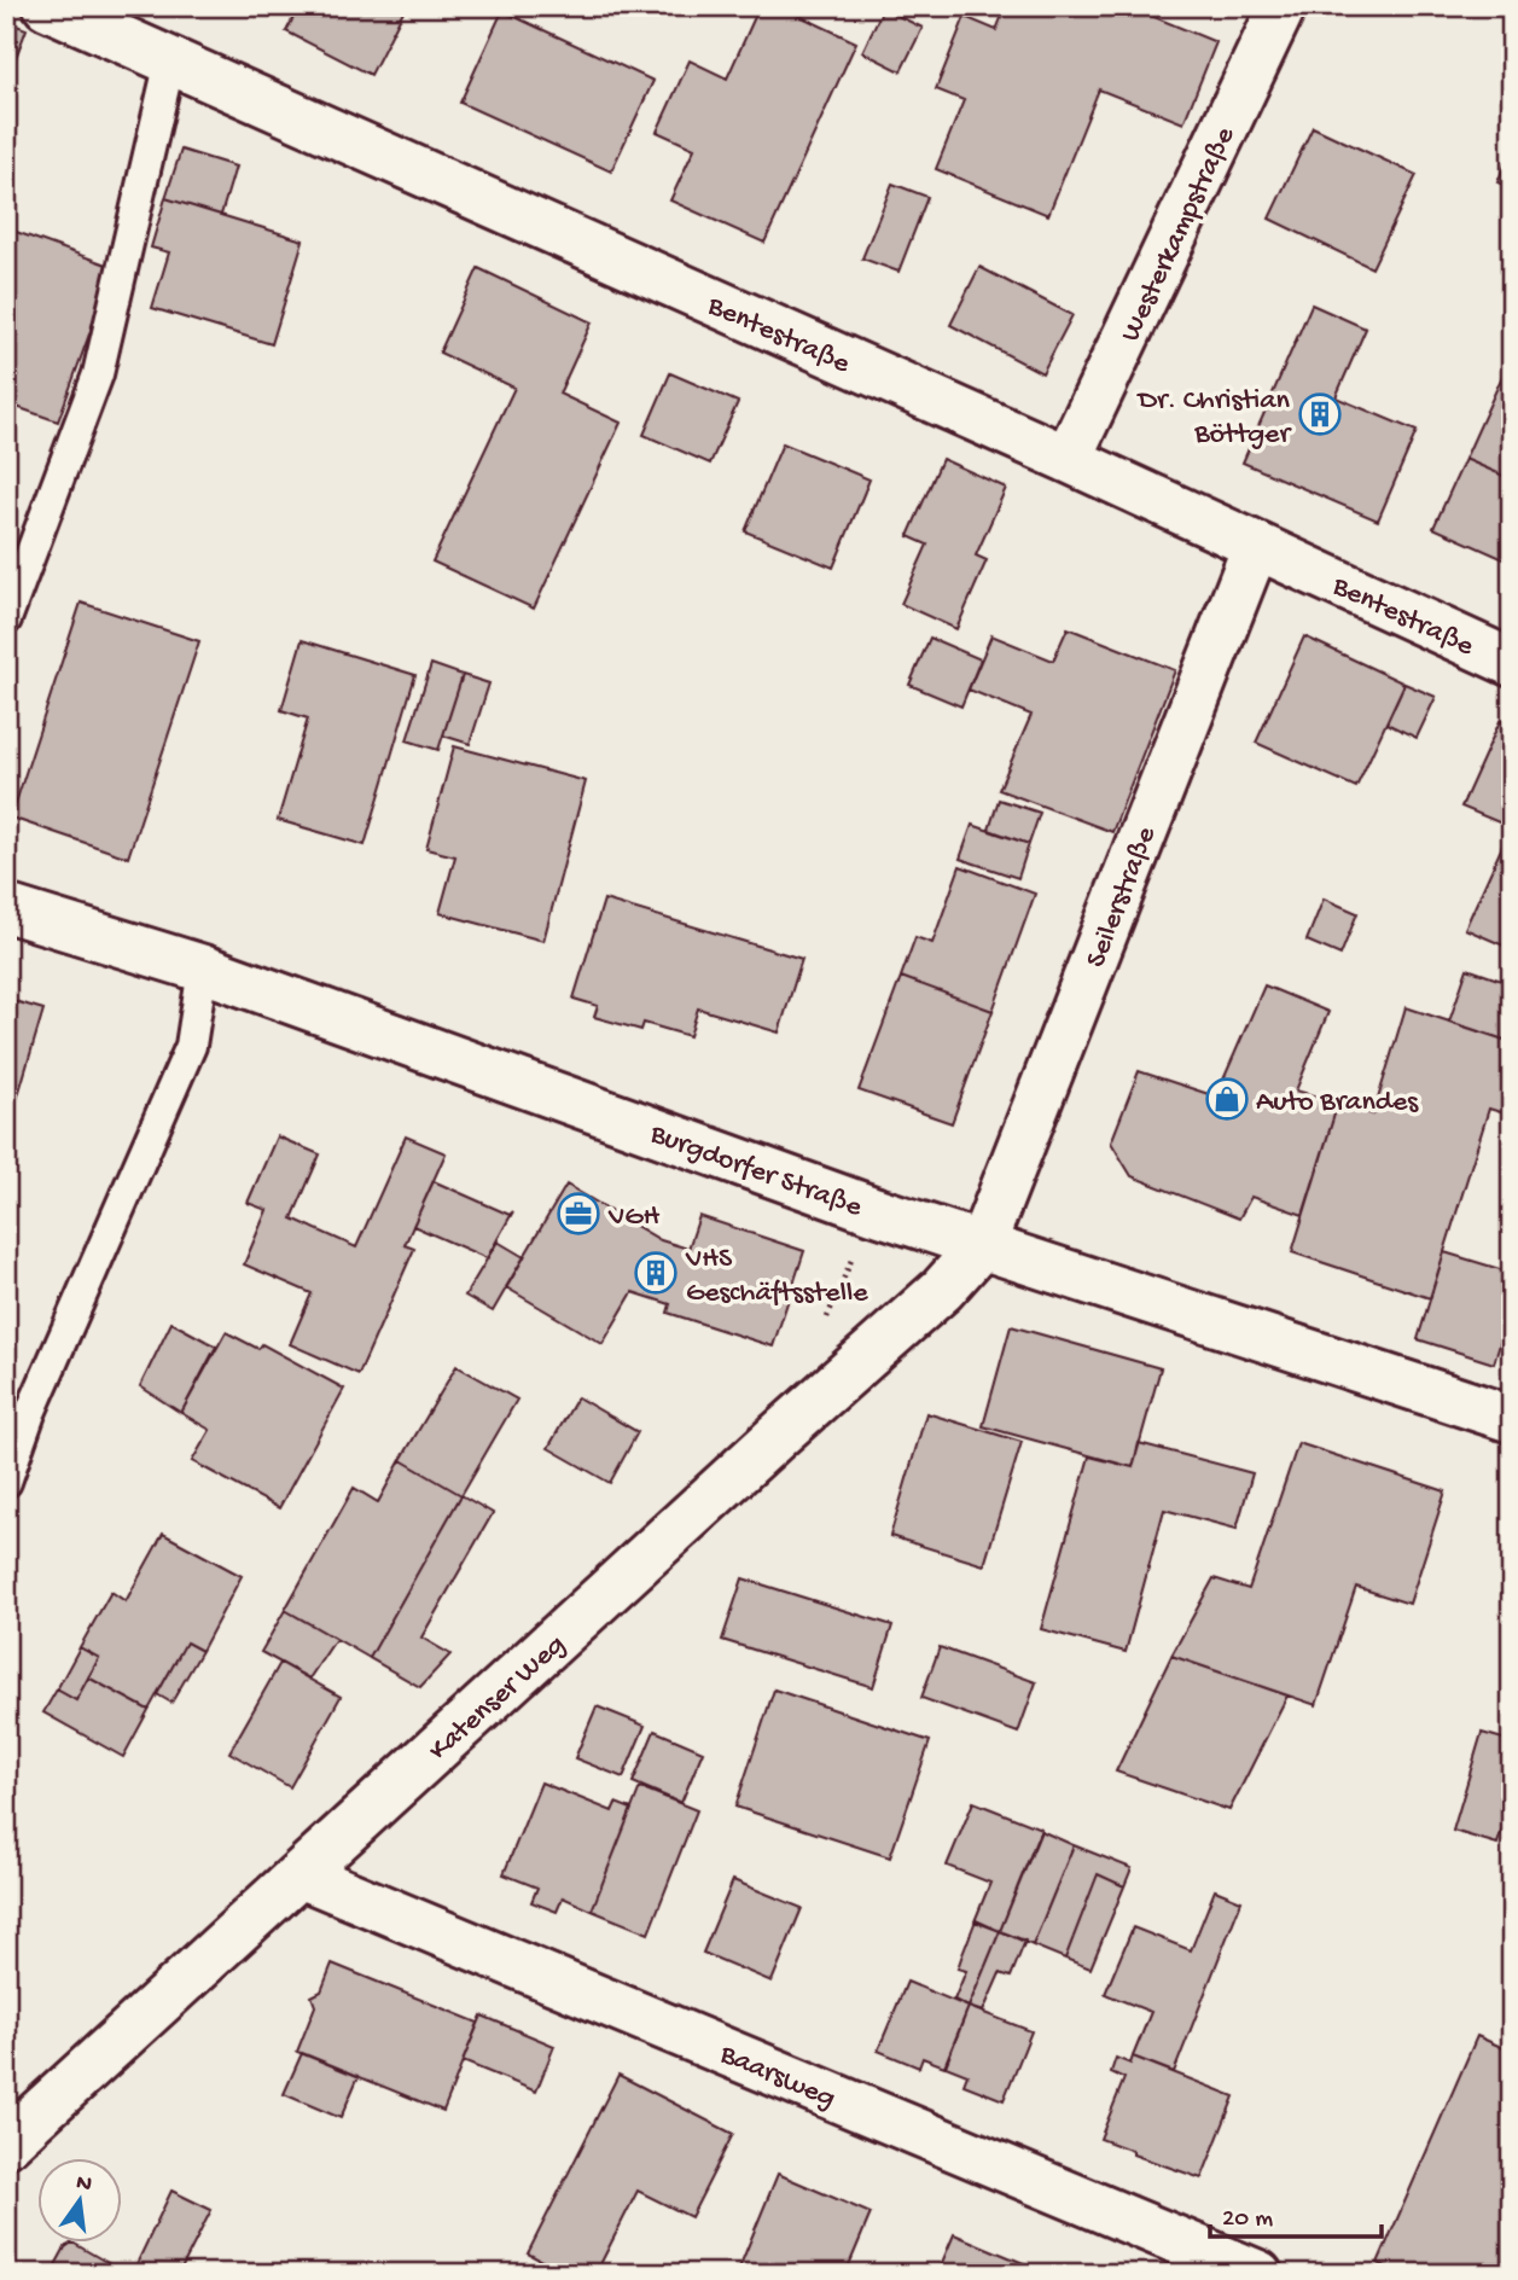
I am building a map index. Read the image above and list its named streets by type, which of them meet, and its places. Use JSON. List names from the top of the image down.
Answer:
{
  "streets": {
    "street": [
      "Westerkampstraße",
      "Bentestraße",
      "Seilerstraße",
      "Burgdorfer Straße",
      "Katenser Weg",
      "Baarsweg"
    ]
  },
  "crossings": [
    ["Westerkampstraße", "Bentestraße"],
    ["Bentestraße", "Seilerstraße"],
    ["Seilerstraße", "Burgdorfer Straße"],
    ["Seilerstraße", "Katenser Weg"],
    ["Burgdorfer Straße", "Katenser Weg"],
    ["Katenser Weg", "Baarsweg"]
  ],
  "places": {
    "building": ["Dr. Christian Böttger", "VHS Geschäftsstelle"],
    "shop": ["Auto Brandes"],
    "office": ["VGH"]
  },
  "scale_bar": "20 m",
  "north": "top"
}
